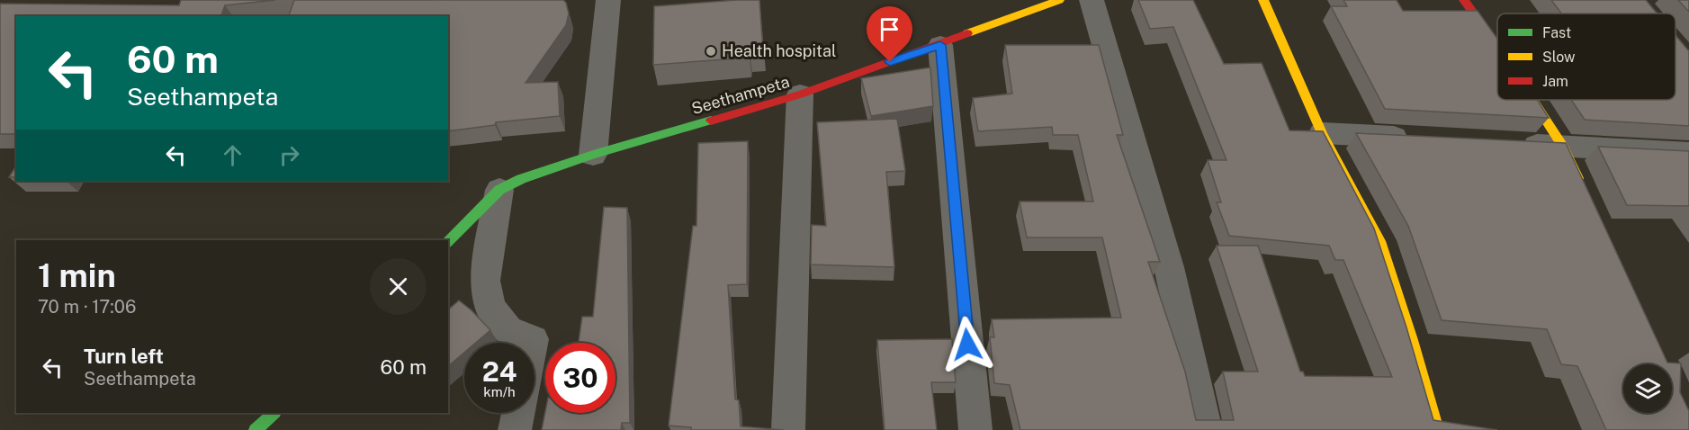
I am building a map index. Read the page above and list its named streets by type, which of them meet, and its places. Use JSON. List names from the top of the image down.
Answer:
{
  "streets": {
    "street": ["Seethampeta"]
  },
  "places": ["Health hospital"],
  "legend": ["Fast", "Slow", "Jam"],
  "page": {
    "turn": ["60 m", "Seethampeta"],
    "heading": ["1 min", "70 m · 17:06"],
    "list": [
      {
        "name": "Turn left",
        "note": "Seethampeta",
        "value": "60 m"
      }
    ],
    "speed": "24 km/h",
    "limit": "30"
  }
}
